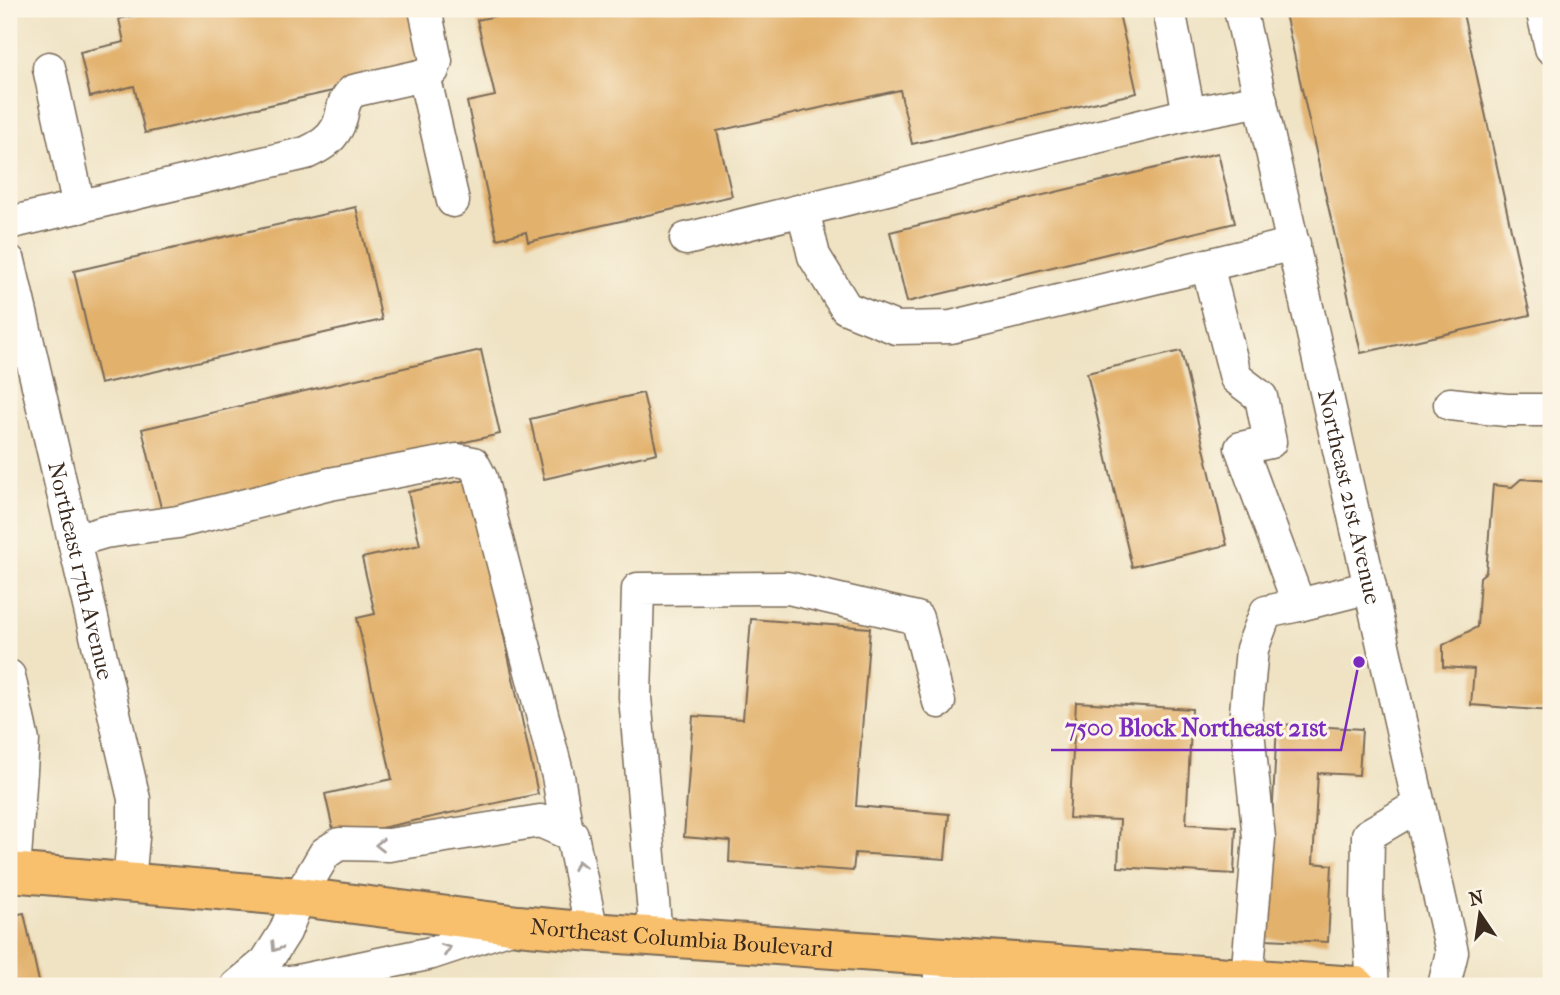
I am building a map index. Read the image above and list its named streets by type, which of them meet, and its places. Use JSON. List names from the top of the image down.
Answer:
{
  "streets": {
    "main road": ["Northeast Columbia Boulevard"],
    "street": ["Northeast 21st Avenue", "Northeast 17th Avenue"]
  },
  "crossings": [
    ["Northeast 17th Avenue", "Northeast Columbia Boulevard"]
  ],
  "places": ["7500 Block Northeast 21st"],
  "north": "top"
}
